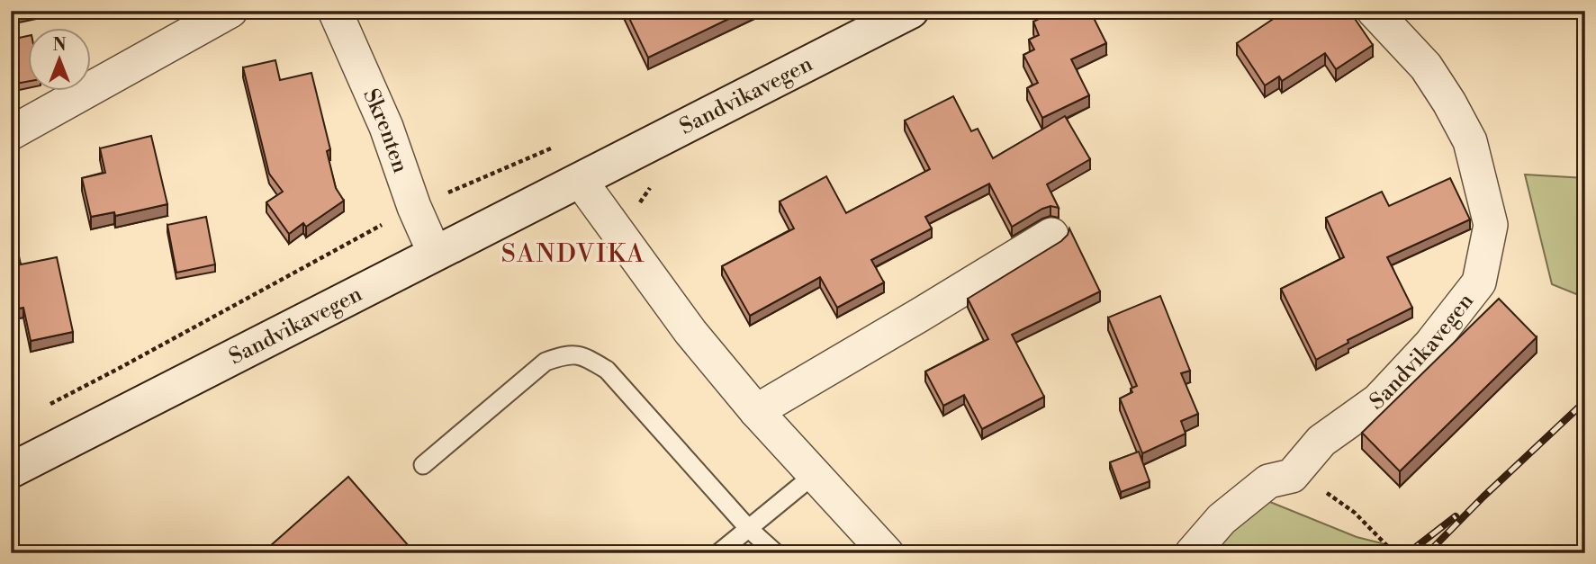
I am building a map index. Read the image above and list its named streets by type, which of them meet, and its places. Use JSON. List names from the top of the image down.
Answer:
{
  "streets": {
    "main road": ["Sandvikavegen"],
    "street": ["Skrenten"]
  },
  "crossings": [
    ["Sandvikavegen", "Skrenten"]
  ],
  "districts": ["SANDVIKA"],
  "north": "top"
}
